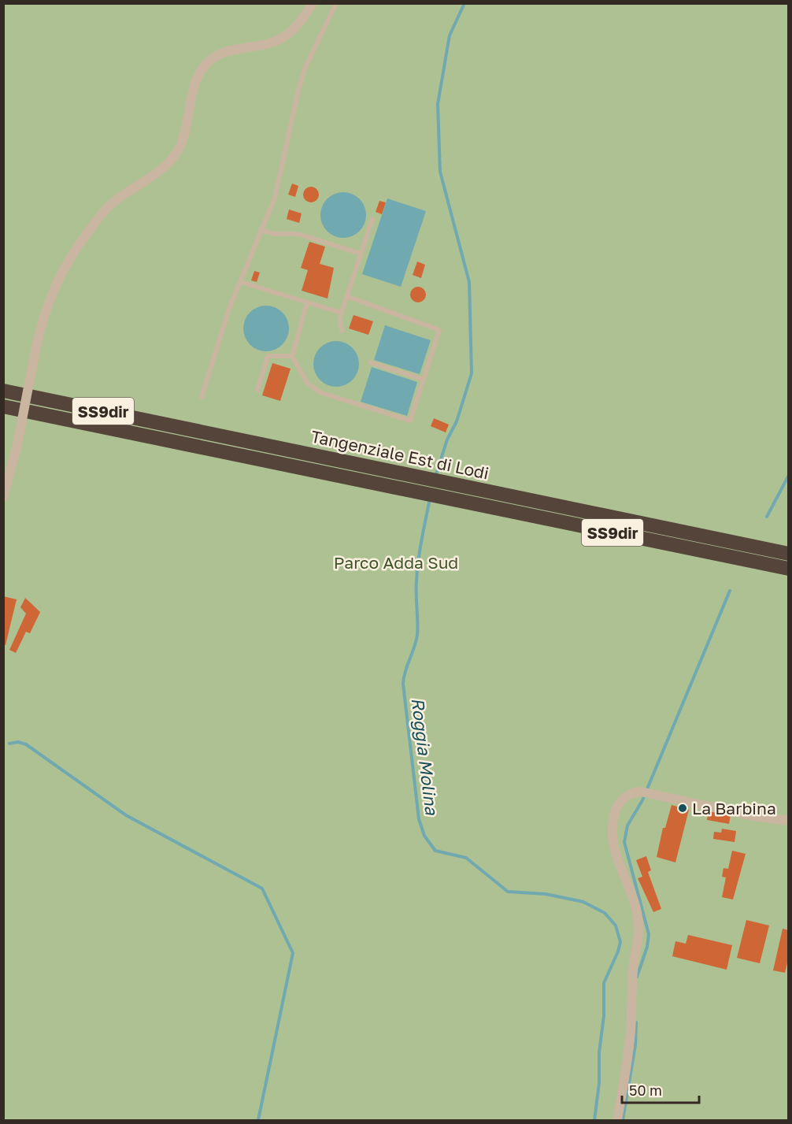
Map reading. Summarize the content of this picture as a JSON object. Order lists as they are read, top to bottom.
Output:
{
  "streets": {
    "highway": ["SS9dir", "Tangenziale Est di Lodi"]
  },
  "water": ["Roggia Molina"],
  "parks": ["Parco Adda Sud"],
  "places": ["La Barbina"],
  "scale_bar": "50 m"
}
